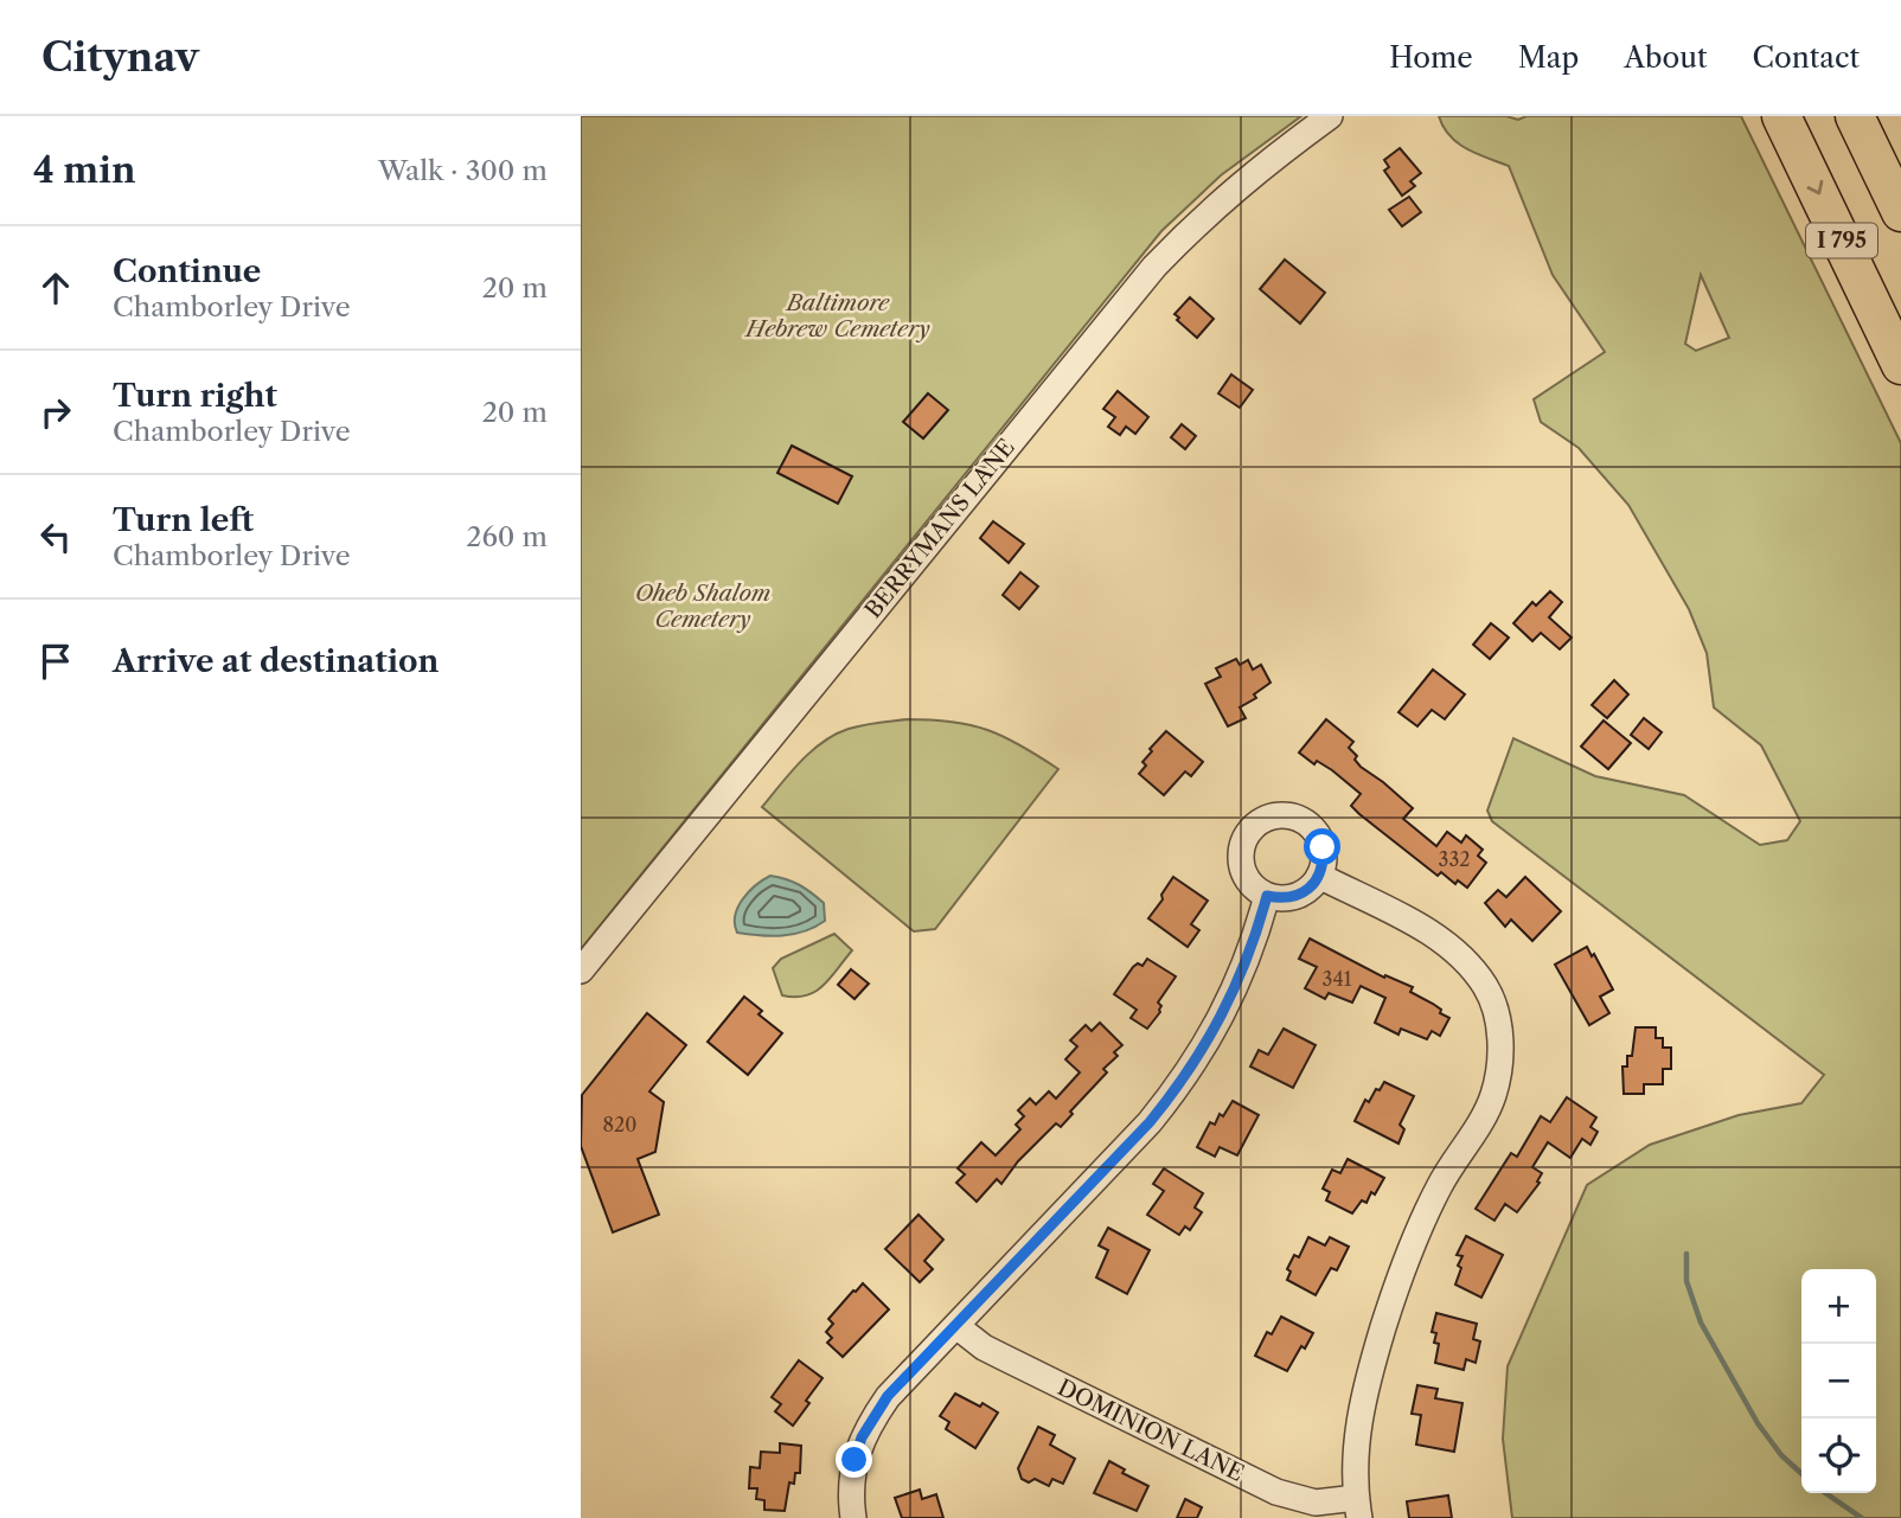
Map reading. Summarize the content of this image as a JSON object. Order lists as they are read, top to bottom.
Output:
{
  "streets": {
    "highway": ["I 795"],
    "street": ["BERRYMANS LANE", "DOMINION LANE"]
  },
  "parks": ["Baltimore Hebrew Cemetery", "Oheb Shalom Cemetery"],
  "house_numbers": ["332", "341", "820"],
  "page": {
    "header": "Citynav",
    "nav": [
      "Home",
      "Map",
      "About",
      "Contact"
    ],
    "heading": ["4 min", "Walk · 300 m"],
    "list": [
      ["Continue", "Chamborley Drive", "20 m"],
      ["Turn right", "Chamborley Drive", "20 m"],
      ["Turn left", "Chamborley Drive", "260 m"],
      "Arrive at destination"
    ],
    "map_buttons": ["+", "−"]
  }
}
